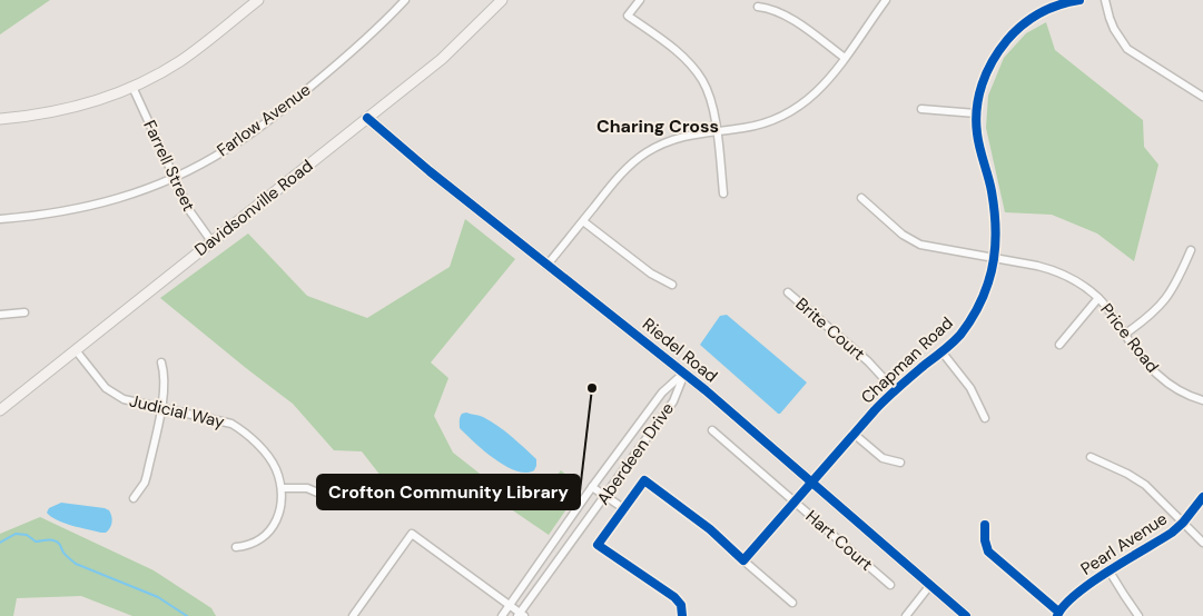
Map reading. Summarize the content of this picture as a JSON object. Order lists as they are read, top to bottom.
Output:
{
  "streets": {
    "street": [
      "Farlow Avenue",
      "Farrell Street",
      "Davidsonville Road",
      "Brite Court",
      "Price Road",
      "Riedel Road",
      "Chapman Road",
      "Judicial Way",
      "Aberdeen Drive",
      "Hart Court",
      "Pearl Avenue"
    ]
  },
  "crossings": [
    ["Farlow Avenue", "Farrell Street"],
    ["Farrell Street", "Davidsonville Road"],
    ["Davidsonville Road", "Riedel Road"],
    ["Davidsonville Road", "Judicial Way"],
    ["Brite Court", "Chapman Road"],
    ["Price Road", "Chapman Road"],
    ["Riedel Road", "Chapman Road"],
    ["Riedel Road", "Aberdeen Drive"],
    ["Chapman Road", "Hart Court"]
  ],
  "districts": ["Charing Cross"],
  "places": ["Crofton Community Library"]
}
